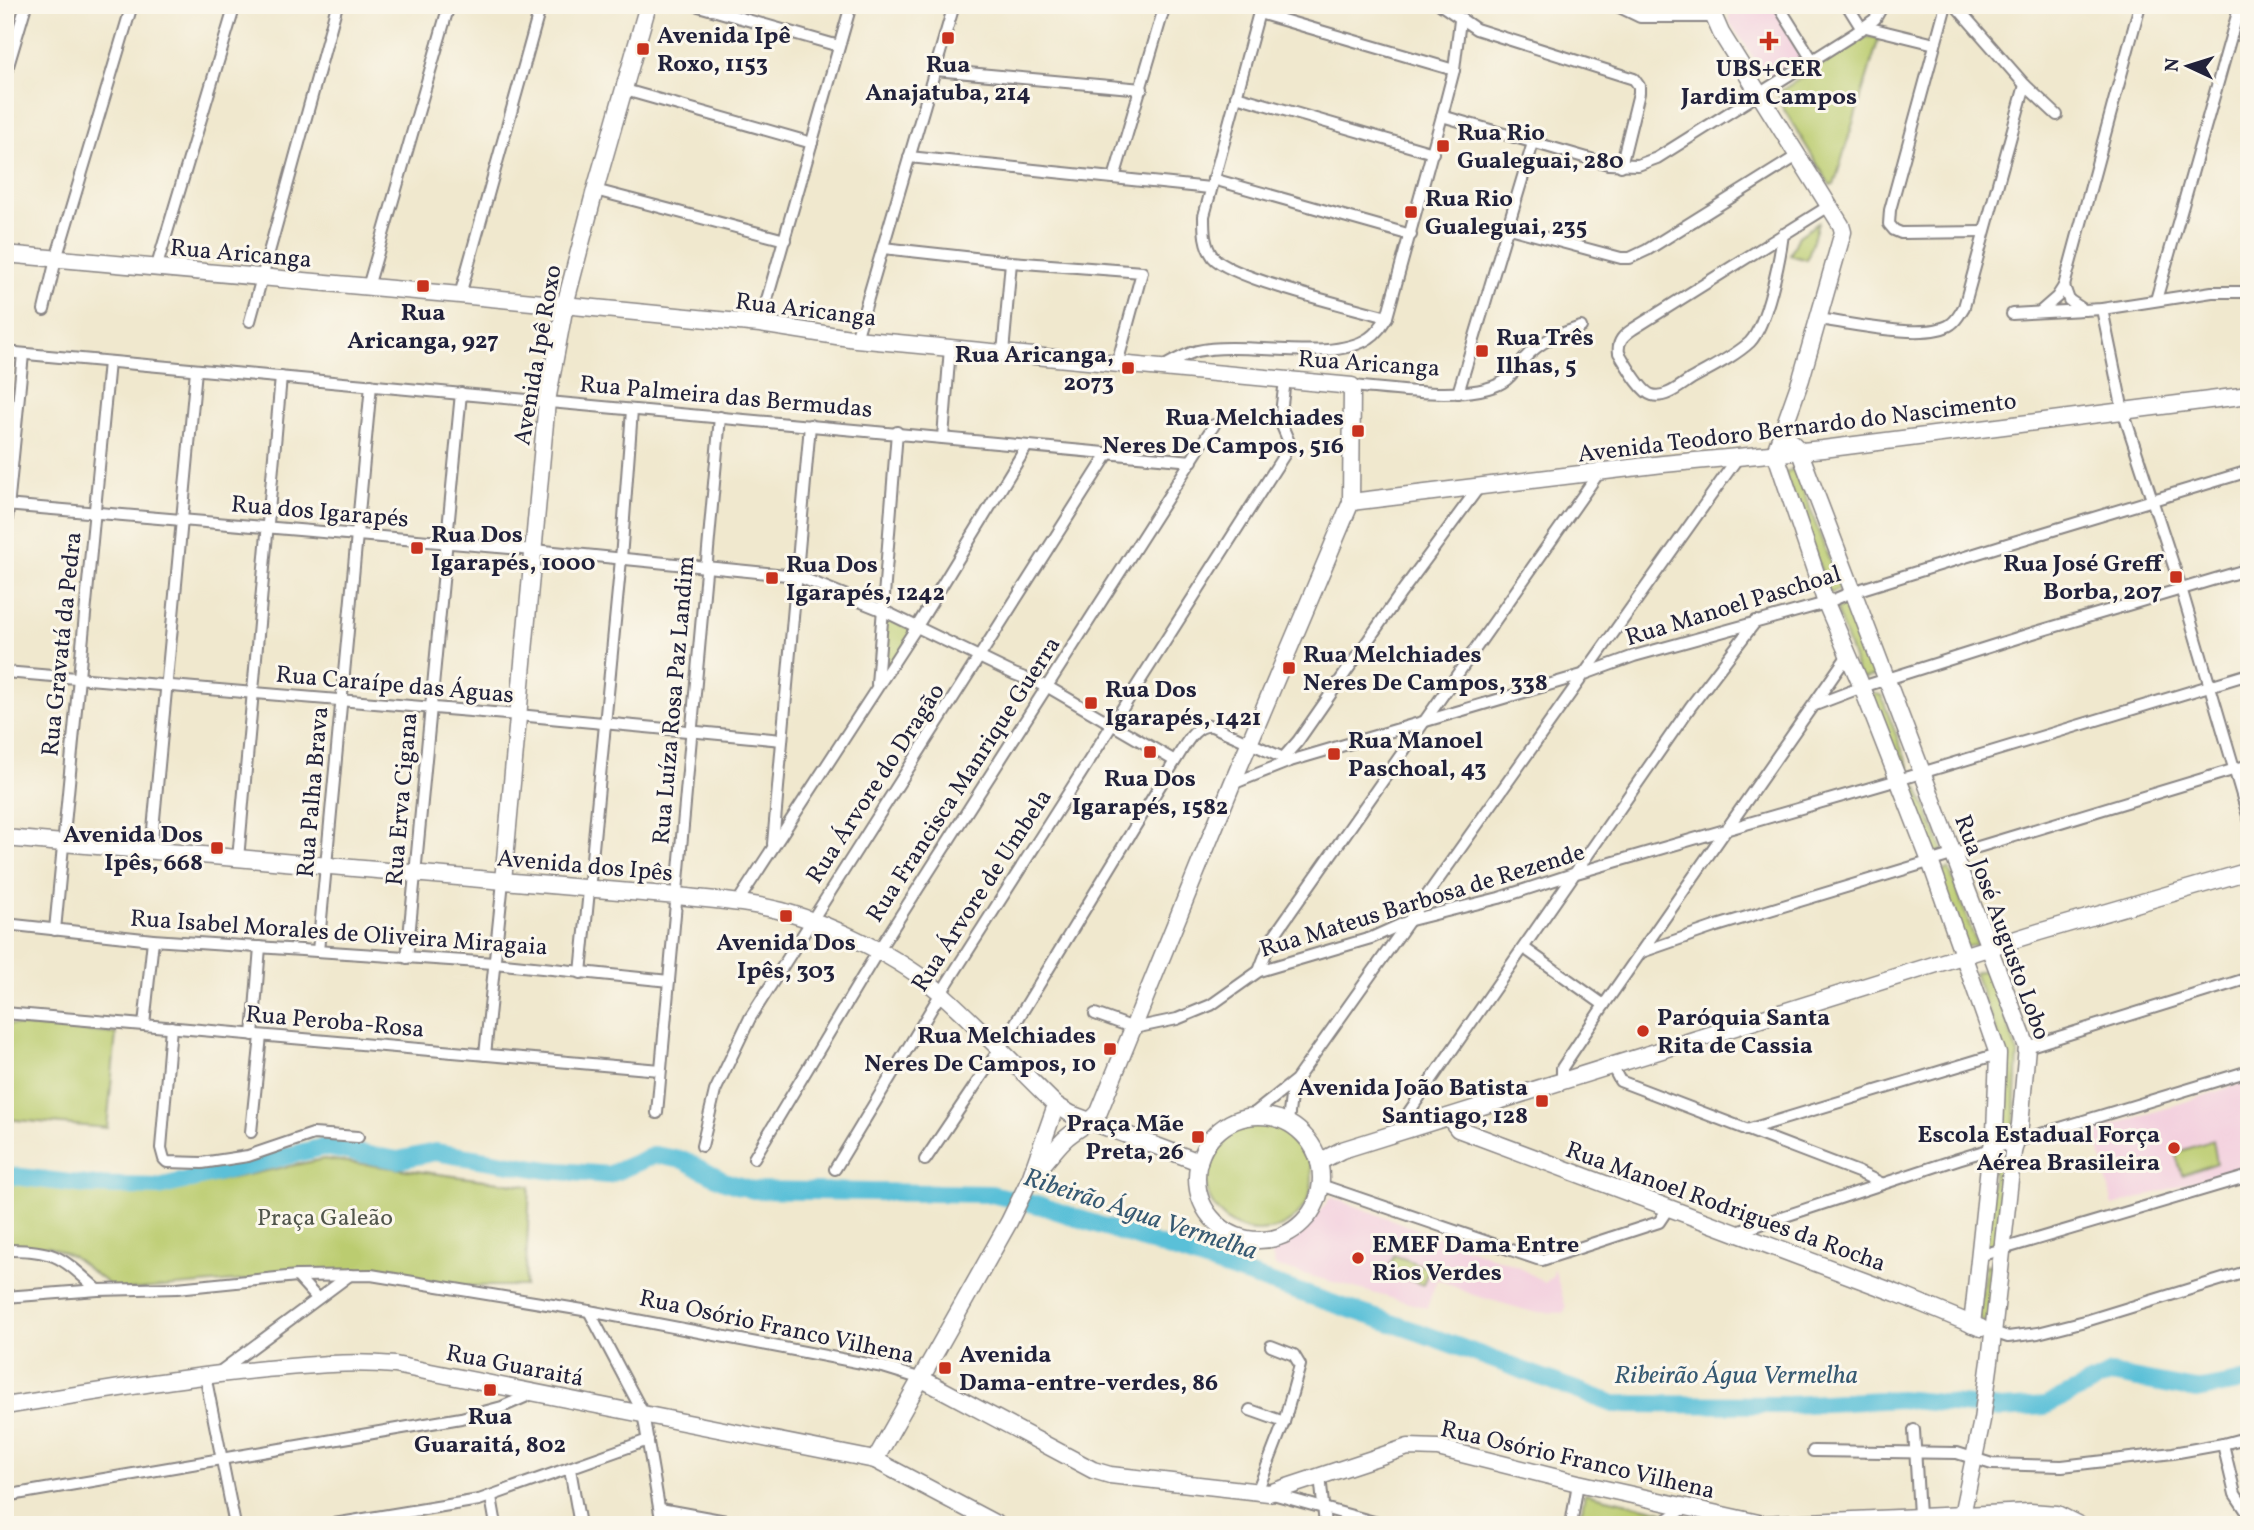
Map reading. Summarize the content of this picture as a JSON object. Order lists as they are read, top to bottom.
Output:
{
  "streets": {
    "street": [
      "Rua Aricanga",
      "Avenida Ipê Roxo",
      "Rua Palmeira das Bermudas",
      "Avenida Teodoro Bernardo do Nascimento",
      "Rua dos Igarapés",
      "Rua Manoel Paschoal",
      "Rua Gravatá da Pedra",
      "Rua Caraípe das Águas",
      "Rua Luíza Rosa Paz Landim",
      "Rua Francisca Manrique Guerra",
      "Rua Árvore do Dragão",
      "Rua Palha Brava",
      "Rua Erva Cigana",
      "Avenida dos Ipês",
      "Rua Árvore de Umbela",
      "Rua Mateus Barbosa de Rezende",
      "Rua José Augusto Lobo",
      "Rua Isabel Morales de Oliveira Miragaia",
      "Rua Peroba-Rosa",
      "Rua Manoel Rodrigues da Rocha",
      "Rua Osório Franco Vilhena",
      "Rua Guaraitá"
    ]
  },
  "crossings": [
    ["Rua Aricanga", "Avenida Ipê Roxo"],
    ["Rua Aricanga", "Rua Árvore de Umbela"],
    ["Avenida Ipê Roxo", "Rua Palmeira das Bermudas"],
    ["Avenida Ipê Roxo", "Rua dos Igarapés"],
    ["Avenida Ipê Roxo", "Rua Caraípe das Águas"],
    ["Avenida Ipê Roxo", "Avenida dos Ipês"],
    ["Avenida Ipê Roxo", "Rua Isabel Morales de Oliveira Miragaia"],
    ["Avenida Ipê Roxo", "Rua Peroba-Rosa"],
    ["Rua Palmeira das Bermudas", "Rua Gravatá da Pedra"],
    ["Rua Palmeira das Bermudas", "Rua Luíza Rosa Paz Landim"],
    ["Rua Palmeira das Bermudas", "Rua Francisca Manrique Guerra"],
    ["Rua Palmeira das Bermudas", "Rua Árvore do Dragão"],
    ["Rua Palmeira das Bermudas", "Rua Palha Brava"],
    ["Rua Palmeira das Bermudas", "Rua Erva Cigana"],
    ["Avenida Teodoro Bernardo do Nascimento", "Rua José Augusto Lobo"],
    ["Rua dos Igarapés", "Rua Gravatá da Pedra"],
    ["Rua dos Igarapés", "Rua Luíza Rosa Paz Landim"],
    ["Rua dos Igarapés", "Rua Francisca Manrique Guerra"],
    ["Rua dos Igarapés", "Rua Árvore do Dragão"],
    ["Rua dos Igarapés", "Rua Palha Brava"],
    ["Rua dos Igarapés", "Rua Erva Cigana"],
    ["Rua dos Igarapés", "Rua Árvore de Umbela"],
    ["Rua Manoel Paschoal", "Rua José Augusto Lobo"],
    ["Rua Gravatá da Pedra", "Rua Caraípe das Águas"],
    ["Rua Gravatá da Pedra", "Avenida dos Ipês"],
    ["Rua Gravatá da Pedra", "Rua Isabel Morales de Oliveira Miragaia"],
    ["Rua Caraípe das Águas", "Rua Luíza Rosa Paz Landim"],
    ["Rua Caraípe das Águas", "Rua Palha Brava"],
    ["Rua Caraípe das Águas", "Rua Erva Cigana"],
    ["Rua Luíza Rosa Paz Landim", "Avenida dos Ipês"],
    ["Rua Luíza Rosa Paz Landim", "Rua Isabel Morales de Oliveira Miragaia"],
    ["Rua Luíza Rosa Paz Landim", "Rua Peroba-Rosa"],
    ["Rua Francisca Manrique Guerra", "Avenida dos Ipês"],
    ["Rua Árvore do Dragão", "Avenida dos Ipês"],
    ["Rua Palha Brava", "Avenida dos Ipês"],
    ["Rua Palha Brava", "Rua Isabel Morales de Oliveira Miragaia"],
    ["Rua Erva Cigana", "Avenida dos Ipês"],
    ["Rua Erva Cigana", "Rua Isabel Morales de Oliveira Miragaia"],
    ["Avenida dos Ipês", "Rua Árvore de Umbela"],
    ["Rua Mateus Barbosa de Rezende", "Rua José Augusto Lobo"],
    ["Rua José Augusto Lobo", "Rua Manoel Rodrigues da Rocha"],
    ["Rua José Augusto Lobo", "Rua Osório Franco Vilhena"]
  ],
  "water": ["Ribeirão Água Vermelha"],
  "parks": ["Praça Galeão"],
  "places": {
    "transit": [
      "Rua Anajatuba, 214",
      "Avenida Ipê Roxo, 1153",
      "Rua Rio Gualeguai, 280",
      "Rua Rio Gualeguai, 235",
      "Rua Aricanga, 927",
      "Rua Três Ilhas, 5",
      "Rua Aricanga, 2073",
      "Rua Melchiades Neres De Campos, 516",
      "Rua Dos Igarapés, 1000",
      "Rua José Greff Borba, 207",
      "Rua Dos Igarapés, 1242",
      "Rua Melchiades Neres De Campos, 338",
      "Rua Dos Igarapés, 1421",
      "Rua Dos Igarapés, 1582",
      "Rua Manoel Paschoal, 43",
      "Avenida Dos Ipês, 668",
      "Avenida Dos Ipês, 303",
      "Rua Melchiades Neres De Campos, 10",
      "Avenida João Batista Santiago, 128",
      "Praça Mãe Preta, 26",
      "Avenida Dama-entre-verdes, 86",
      "Rua Guaraitá, 802"
    ],
    "health": ["UBS+CER Jardim Campos"],
    "other": ["Paróquia Santa Rita de Cassia", "Escola Estadual Força Aérea Brasileira", "EMEF Dama Entre Rios Verdes"]
  },
  "north": "left"
}
